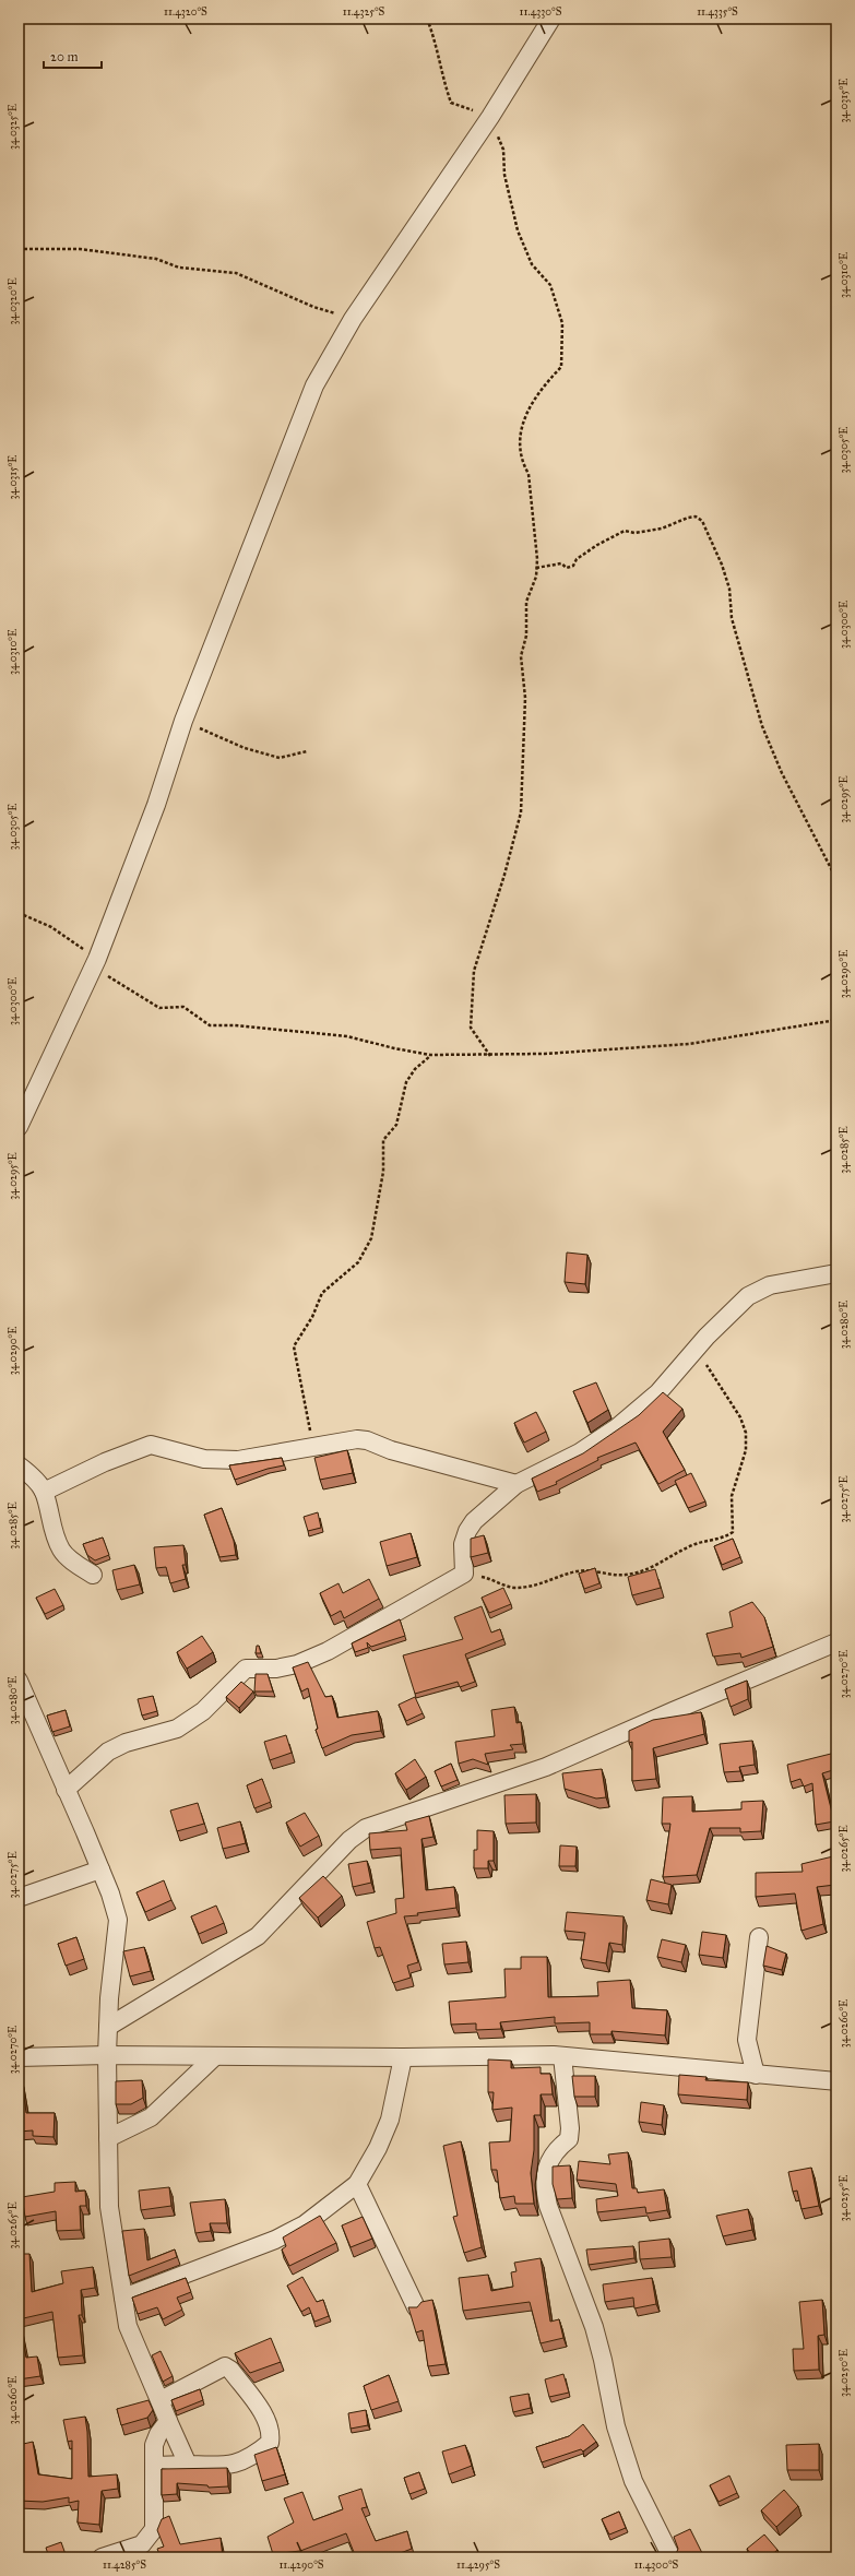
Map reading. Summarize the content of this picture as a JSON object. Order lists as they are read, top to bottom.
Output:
{
  "scale_bar": "20 m",
  "coordinates": [
    "11.4320°S",
    "11.4325°S",
    "11.4330°S",
    "11.4335°S",
    "34.0315°E",
    "34.0325°E",
    "34.0310°E",
    "34.0320°E",
    "34.0305°E",
    "34.0300°E",
    "34.0295°E",
    "34.0290°E",
    "34.0285°E",
    "34.0280°E",
    "34.0275°E",
    "34.0270°E",
    "34.0265°E",
    "34.0260°E",
    "34.0255°E",
    "34.0250°E",
    "11.4285°S",
    "11.4290°S",
    "11.4295°S",
    "11.4300°S"
  ]
}
